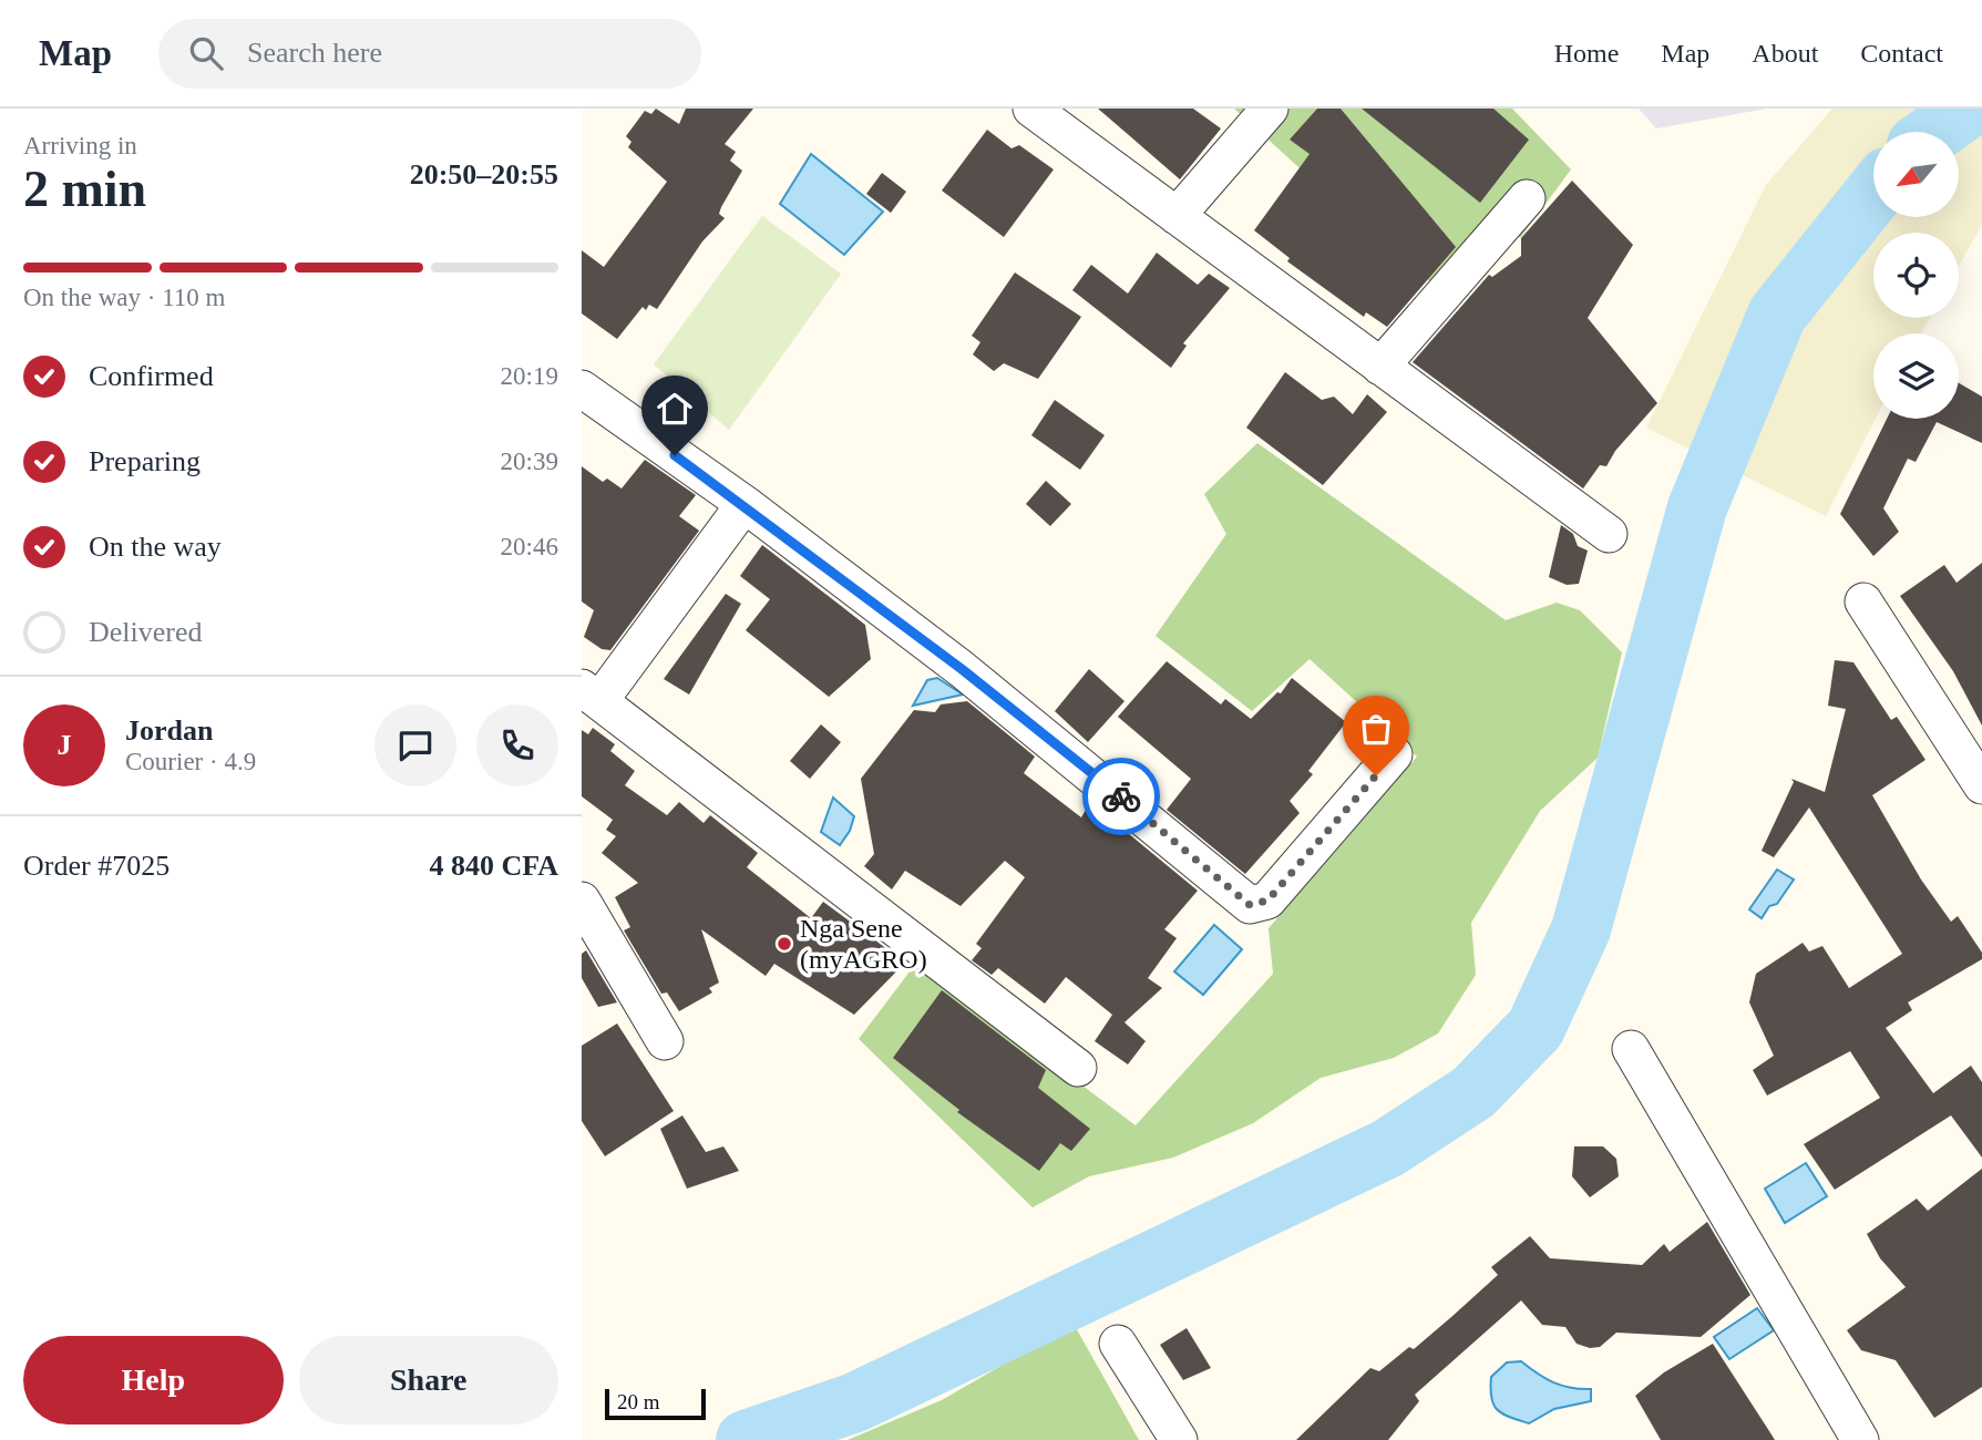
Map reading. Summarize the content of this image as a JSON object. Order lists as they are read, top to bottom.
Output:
{
  "places": ["Nga Sene (myAGRO)"],
  "scale_bar": "20 m",
  "north": "bottom left",
  "page": {
    "header": "Map",
    "search": "Search here",
    "nav": [
      "Home",
      "Map",
      "About",
      "Contact"
    ],
    "heading": ["2 min", "Arriving in", "20:50–20:55"],
    "panel": [
      "Jordan",
      "Courier · 4.9",
      "Order #7025",
      "4 840 CFA"
    ],
    "bar": "On the way · 110 m",
    "list": [
      ["Confirmed", "20:19"],
      ["Preparing", "20:39"],
      ["On the way", "20:46"],
      "Delivered"
    ],
    "round": "J",
    "buttons": ["Help", "Share"],
    "scale": "20 m"
  }
}
